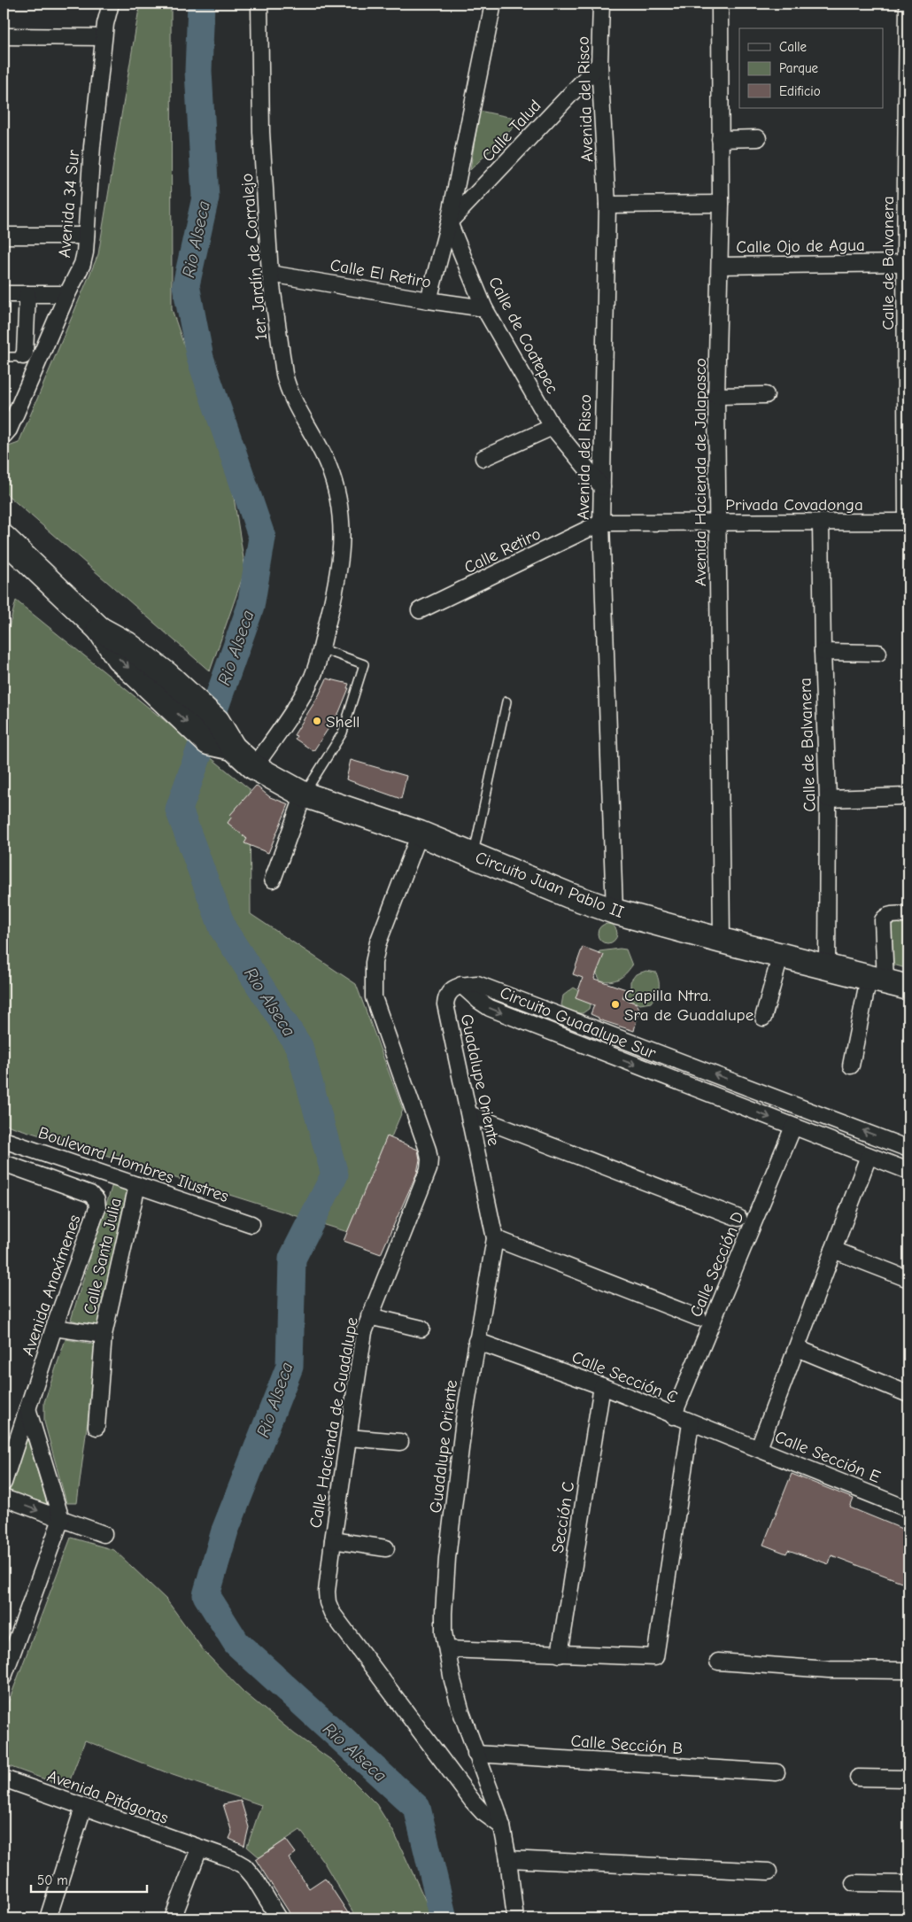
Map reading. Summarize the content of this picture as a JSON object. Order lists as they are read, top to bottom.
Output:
{
  "streets": {
    "main road": ["Circuito Juan Pablo II"],
    "street": [
      "Avenida del Risco",
      "Calle Talud",
      "Avenida 34 Sur",
      "Calle Ojo de Agua",
      "1er. Jardín de Corralejo",
      "Calle de Balvanera",
      "Calle El Retiro",
      "Calle de Coatepec",
      "Avenida Hacienda de Jalapasco",
      "Privada Covadonga",
      "Calle Retiro",
      "Circuito Guadalupe Sur",
      "Guadalupe Oriente",
      "Boulevard Hombres Ilustres",
      "Calle Santa Julia",
      "Calle Sección D",
      "Avenida Anaxímenes",
      "Calle Sección C",
      "Calle Hacienda de Guadalupe",
      "Calle Sección E",
      "Sección C",
      "Calle Sección B",
      "Avenida Pitágoras"
    ]
  },
  "crossings": [
    ["Avenida del Risco", "Calle Talud"],
    ["Avenida del Risco", "Calle de Coatepec"],
    ["Avenida del Risco", "Privada Covadonga"],
    ["Avenida del Risco", "Calle Retiro"],
    ["Avenida del Risco", "Circuito Juan Pablo II"],
    ["Calle Talud", "Calle de Coatepec"],
    ["Calle Ojo de Agua", "Calle de Balvanera"],
    ["Calle Ojo de Agua", "Avenida Hacienda de Jalapasco"],
    ["1er. Jardín de Corralejo", "Calle El Retiro"],
    ["1er. Jardín de Corralejo", "Circuito Juan Pablo II"],
    ["Calle de Balvanera", "Privada Covadonga"],
    ["Calle de Balvanera", "Circuito Juan Pablo II"],
    ["Calle El Retiro", "Calle de Coatepec"],
    ["Avenida Hacienda de Jalapasco", "Privada Covadonga"],
    ["Avenida Hacienda de Jalapasco", "Circuito Juan Pablo II"],
    ["Privada Covadonga", "Calle Retiro"],
    ["Circuito Juan Pablo II", "Calle Hacienda de Guadalupe"],
    ["Circuito Guadalupe Sur", "Guadalupe Oriente"],
    ["Circuito Guadalupe Sur", "Calle Sección D"],
    ["Circuito Guadalupe Sur", "Calle Sección E"],
    ["Guadalupe Oriente", "Calle Sección D"],
    ["Guadalupe Oriente", "Calle Sección C"],
    ["Guadalupe Oriente", "Calle Hacienda de Guadalupe"],
    ["Guadalupe Oriente", "Calle Sección B"],
    ["Boulevard Hombres Ilustres", "Calle Santa Julia"],
    ["Calle Santa Julia", "Avenida Anaxímenes"],
    ["Calle Sección D", "Calle Sección C"],
    ["Calle Sección C", "Calle Sección E"],
    ["Calle Sección C", "Sección C"]
  ],
  "water": ["Rio Alseca"],
  "places": ["Shell", "Capilla Ntra. Sra de Guadalupe"],
  "legend": ["Calle", "Parque", "Edificio"],
  "scale_bar": "50 m"
}
